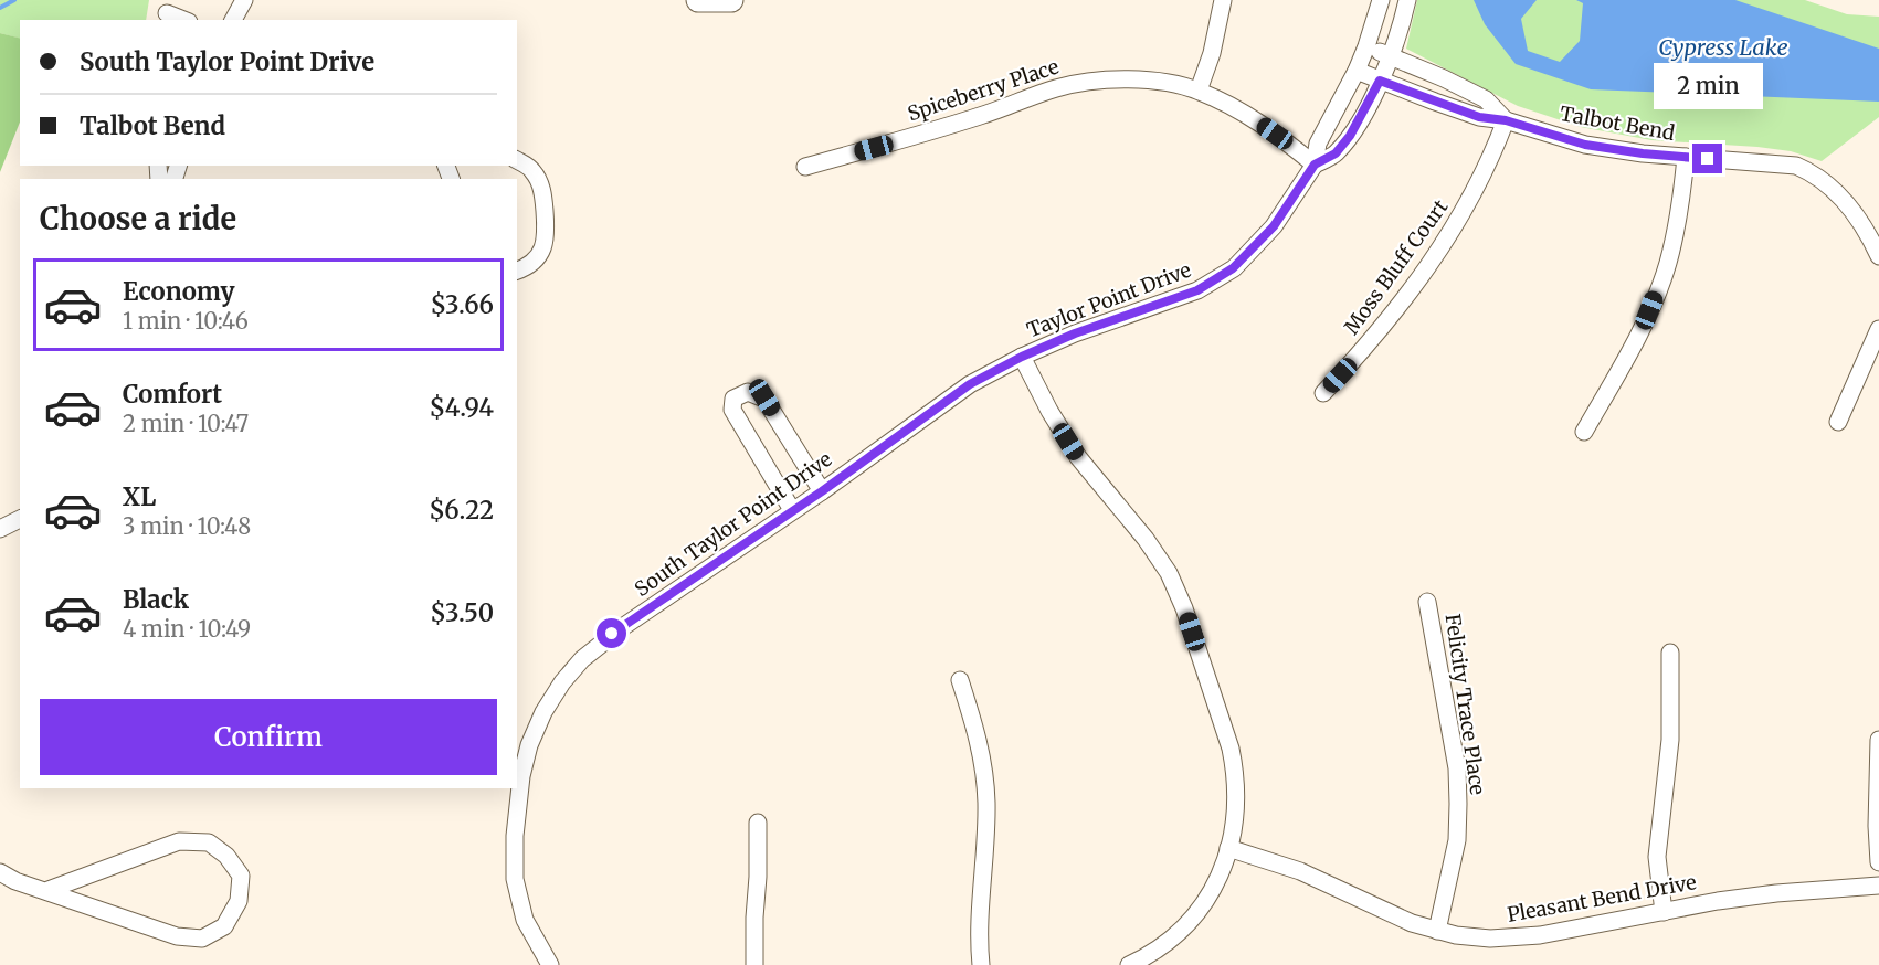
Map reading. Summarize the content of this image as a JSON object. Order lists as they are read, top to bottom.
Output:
{
  "streets": {
    "street": [
      "Spiceberry Place",
      "Talbot Bend",
      "Moss Bluff Court",
      "Taylor Point Drive",
      "South Taylor Point Drive",
      "Felicity Trace Place",
      "Pleasant Bend Drive"
    ]
  },
  "crossings": [
    ["Spiceberry Place", "Taylor Point Drive"],
    ["Talbot Bend", "Moss Bluff Court"],
    ["Talbot Bend", "Taylor Point Drive"],
    ["Taylor Point Drive", "South Taylor Point Drive"],
    ["Felicity Trace Place", "Pleasant Bend Drive"]
  ],
  "water": ["Cypress Lake"],
  "page": {
    "banner": ["South Taylor Point Drive", "Talbot Bend"],
    "bubble": "2 min",
    "heading": "Choose a ride",
    "list": [
      {
        "name": "Economy",
        "note": "1 min · 10:46",
        "value": "$3.66"
      },
      {
        "name": "Comfort",
        "note": "2 min · 10:47",
        "value": "$4.94"
      },
      {
        "name": "XL",
        "note": "3 min · 10:48",
        "value": "$6.22"
      },
      {
        "name": "Black",
        "note": "4 min · 10:49",
        "value": "$3.50"
      }
    ],
    "buttons": "Confirm"
  }
}
